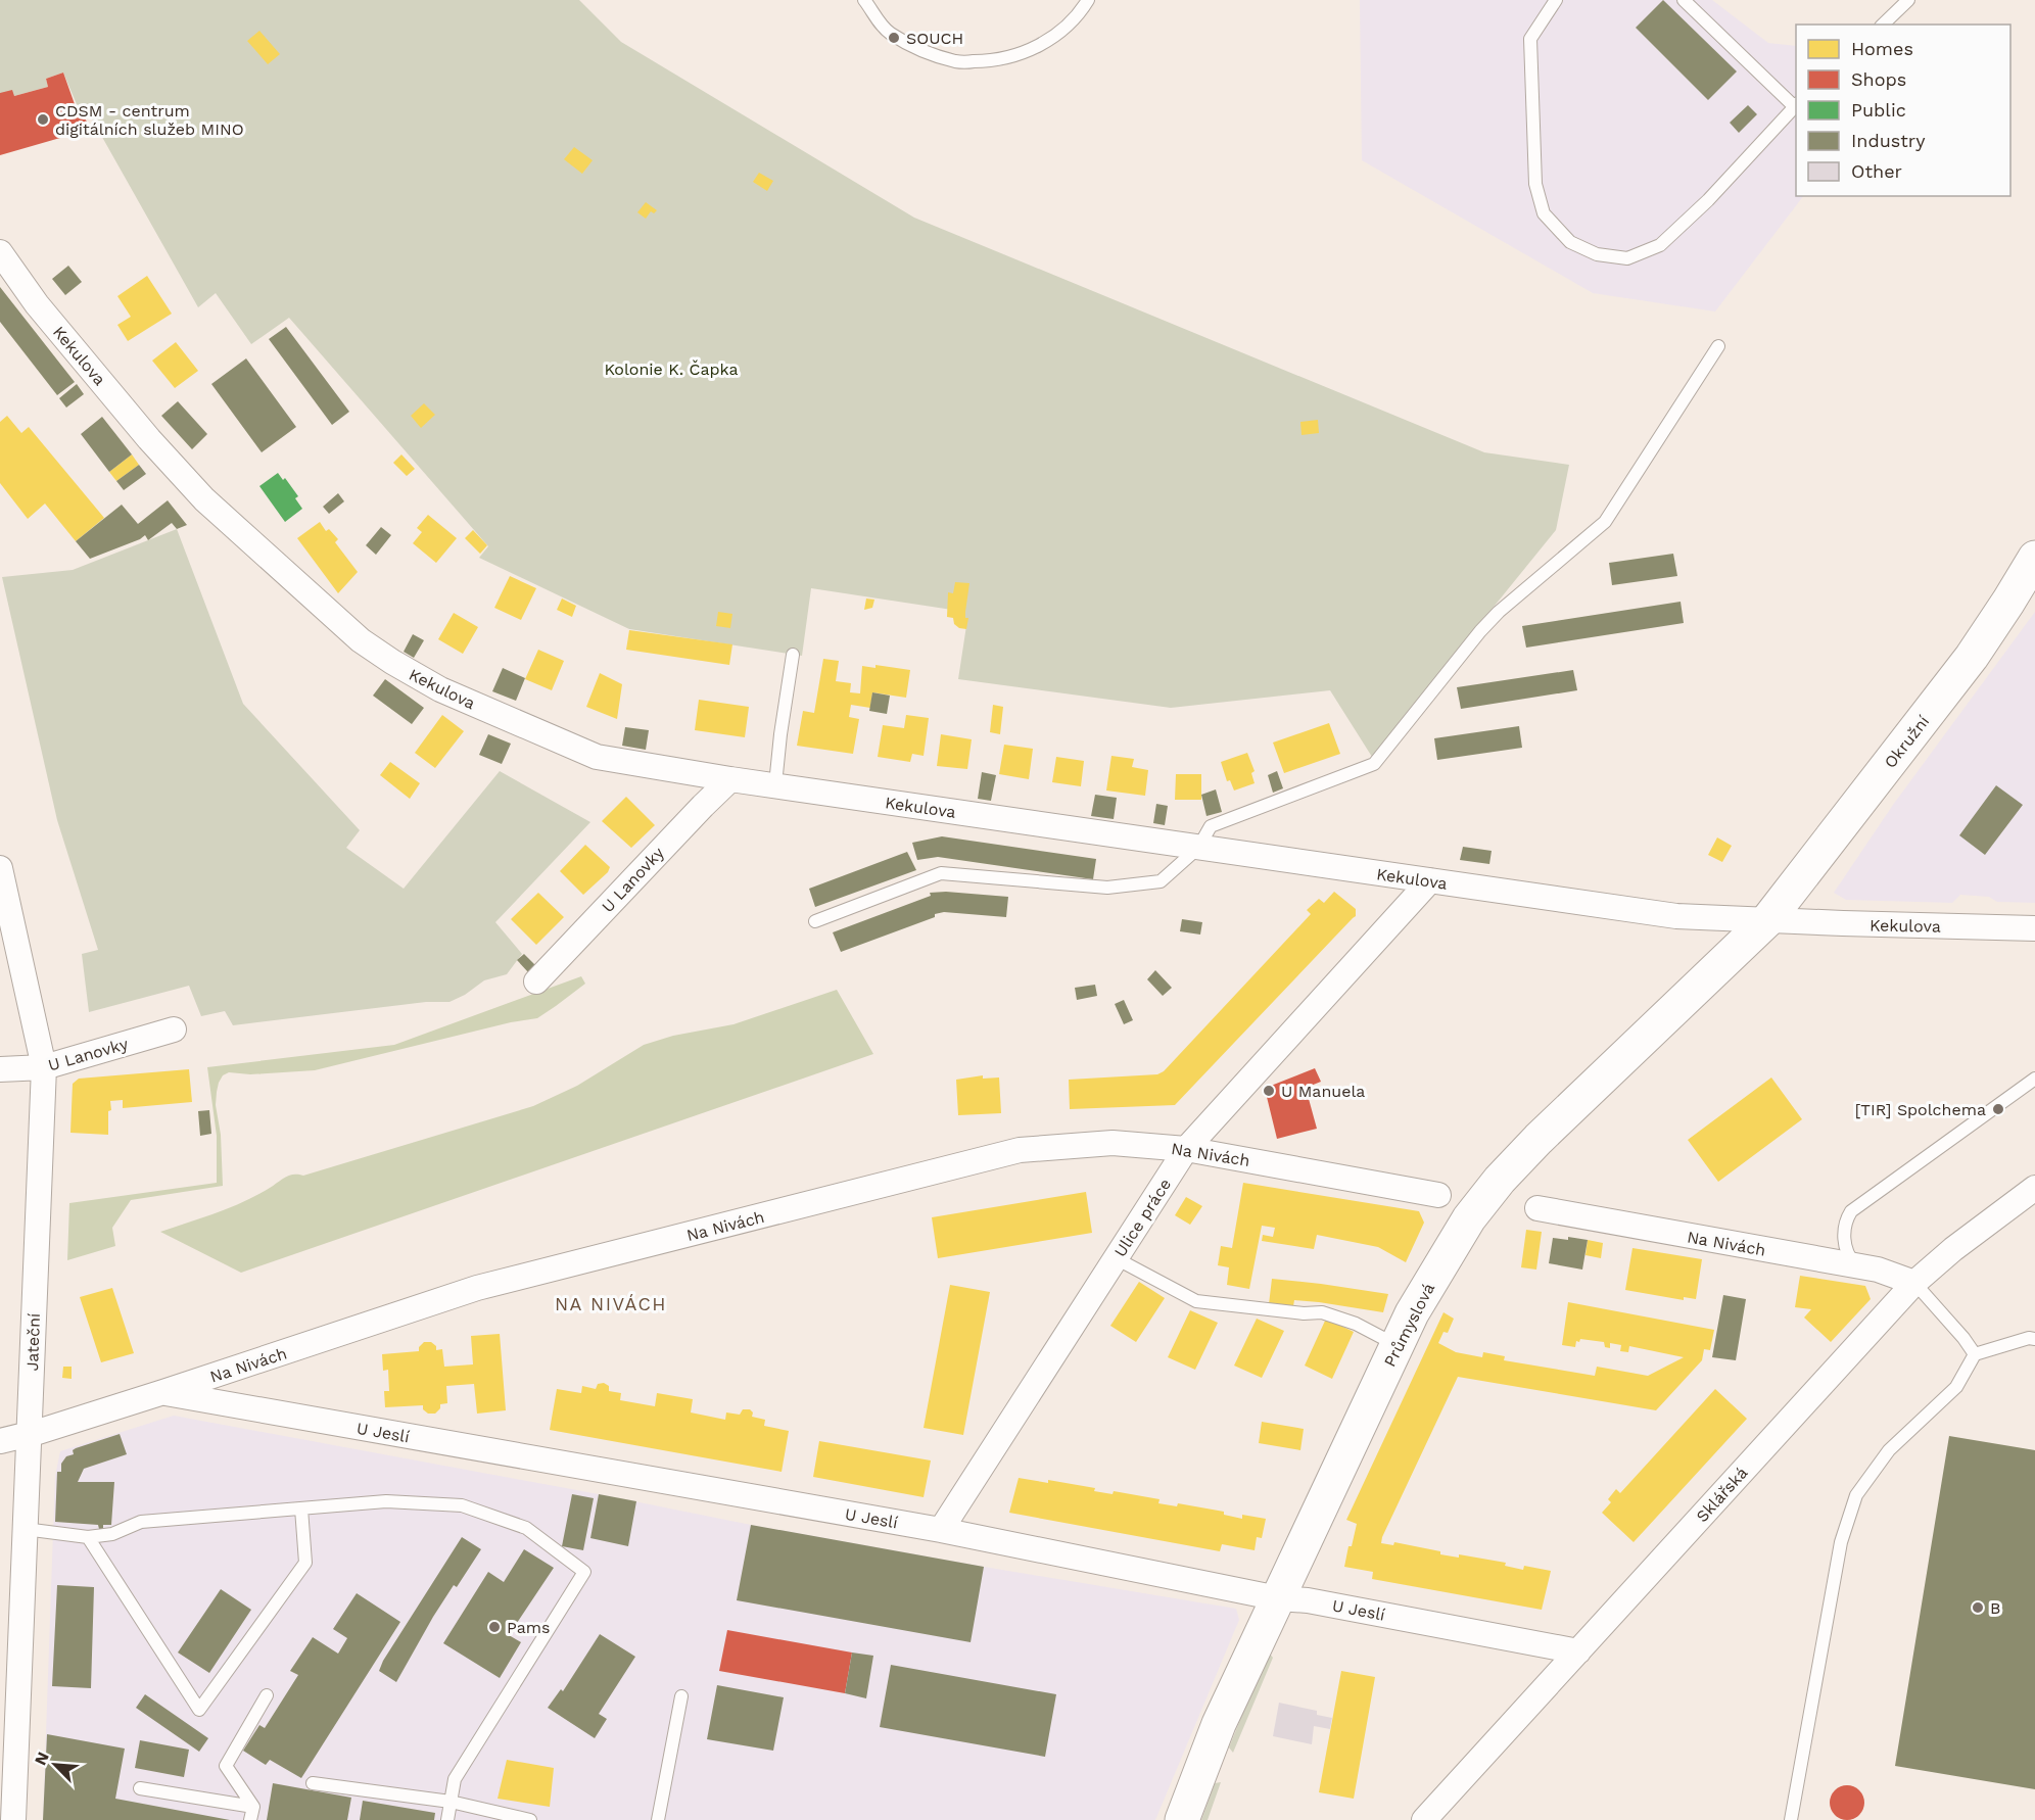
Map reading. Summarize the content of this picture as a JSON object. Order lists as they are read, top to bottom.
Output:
{
  "streets": {
    "street": [
      "Kekulova",
      "Okružní",
      "U Lanovky",
      "Na Nivách",
      "Ulice práce",
      "Průmyslová",
      "Jateční",
      "U Jeslí",
      "Sklářská"
    ]
  },
  "crossings": [
    ["Kekulova", "Okružní"],
    ["Kekulova", "U Lanovky"],
    ["Kekulova", "Ulice práce"],
    ["Kekulova", "Průmyslová"],
    ["Okružní", "Průmyslová"],
    ["U Lanovky", "Jateční"],
    ["Na Nivách", "Ulice práce"],
    ["Na Nivách", "Jateční"],
    ["Na Nivách", "U Jeslí"],
    ["Na Nivách", "Sklářská"],
    ["Ulice práce", "U Jeslí"],
    ["Průmyslová", "U Jeslí"],
    ["U Jeslí", "Sklářská"]
  ],
  "districts": ["NA NIVÁCH"],
  "parks": ["Kolonie K. Čapka"],
  "places": [
    "SOUCH",
    "CDSM - centrum digitálních služeb MINO",
    "U Manuela",
    "[TIR] Spolchema",
    "B",
    "Pams"
  ],
  "legend": [
    "Homes",
    "Shops",
    "Public",
    "Industry",
    "Other"
  ],
  "north": "top left"
}
